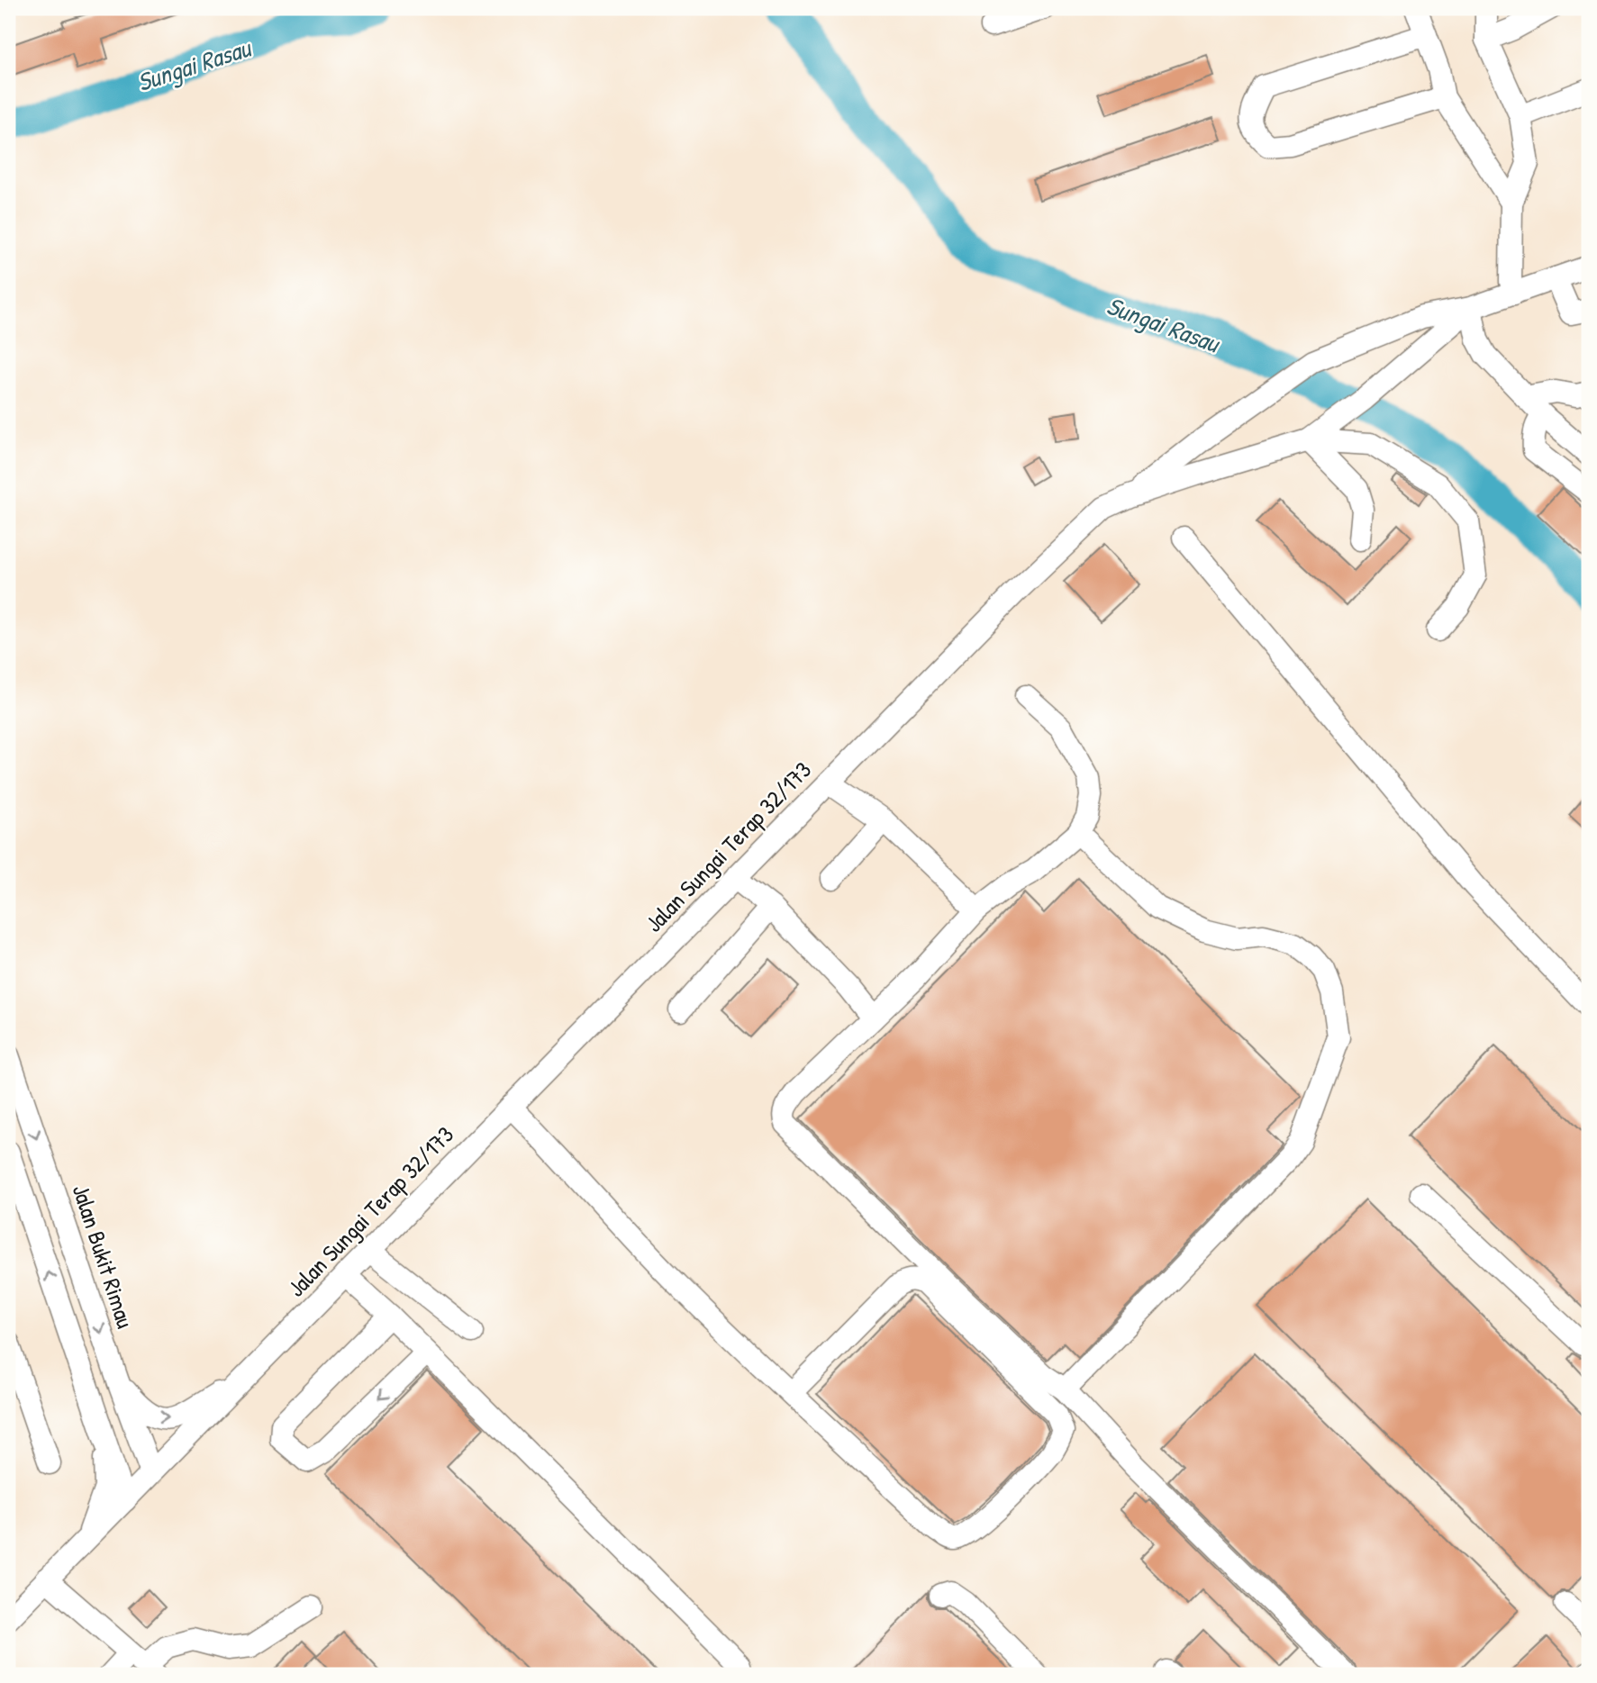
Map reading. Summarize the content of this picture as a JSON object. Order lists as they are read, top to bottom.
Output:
{
  "streets": {
    "street": ["Jalan Sungai Terap 32/173", "Jalan Bukit Rimau"]
  },
  "crossings": [
    ["Jalan Sungai Terap 32/173", "Jalan Bukit Rimau"]
  ],
  "water": ["Sungai Rasau"]
}
